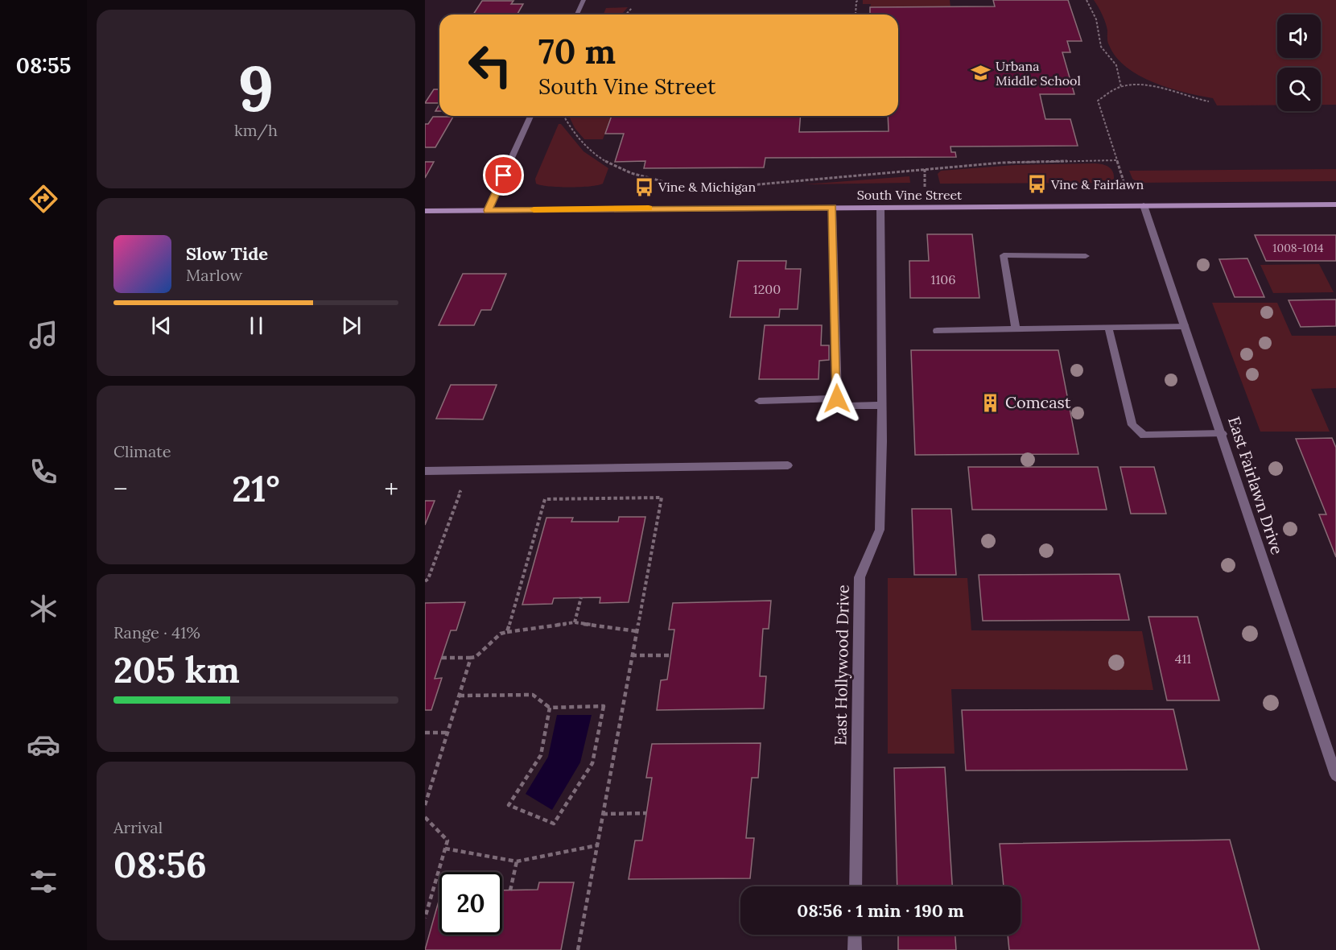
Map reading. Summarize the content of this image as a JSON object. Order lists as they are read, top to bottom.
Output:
{
  "streets": {
    "main road": ["South Vine Street"],
    "street": ["East Fairlawn Drive", "East Hollywood Drive"]
  },
  "crossings": [
    ["South Vine Street", "East Fairlawn Drive"],
    ["South Vine Street", "East Hollywood Drive"]
  ],
  "places": {
    "school or university": ["Urbana Middle School"],
    "bus stop": ["Vine & Fairlawn", "Vine & Michigan"],
    "building": ["Comcast"]
  },
  "house_numbers": [
    "1008-1014",
    "1106",
    "1200",
    "411"
  ],
  "page": {
    "tabs": "08:55",
    "tile": [
      ["9", "km/h"],
      "Climate",
      ["Range · 41%", "205 km"],
      ["Arrival", "08:56"]
    ],
    "turn": ["70 m", "South Vine Street"],
    "song": ["Slow Tide", "Marlow"],
    "heat": ["−", "21°", "+"],
    "limit": "20",
    "trip": "08:56 · 1 min · 190 m"
  }
}
